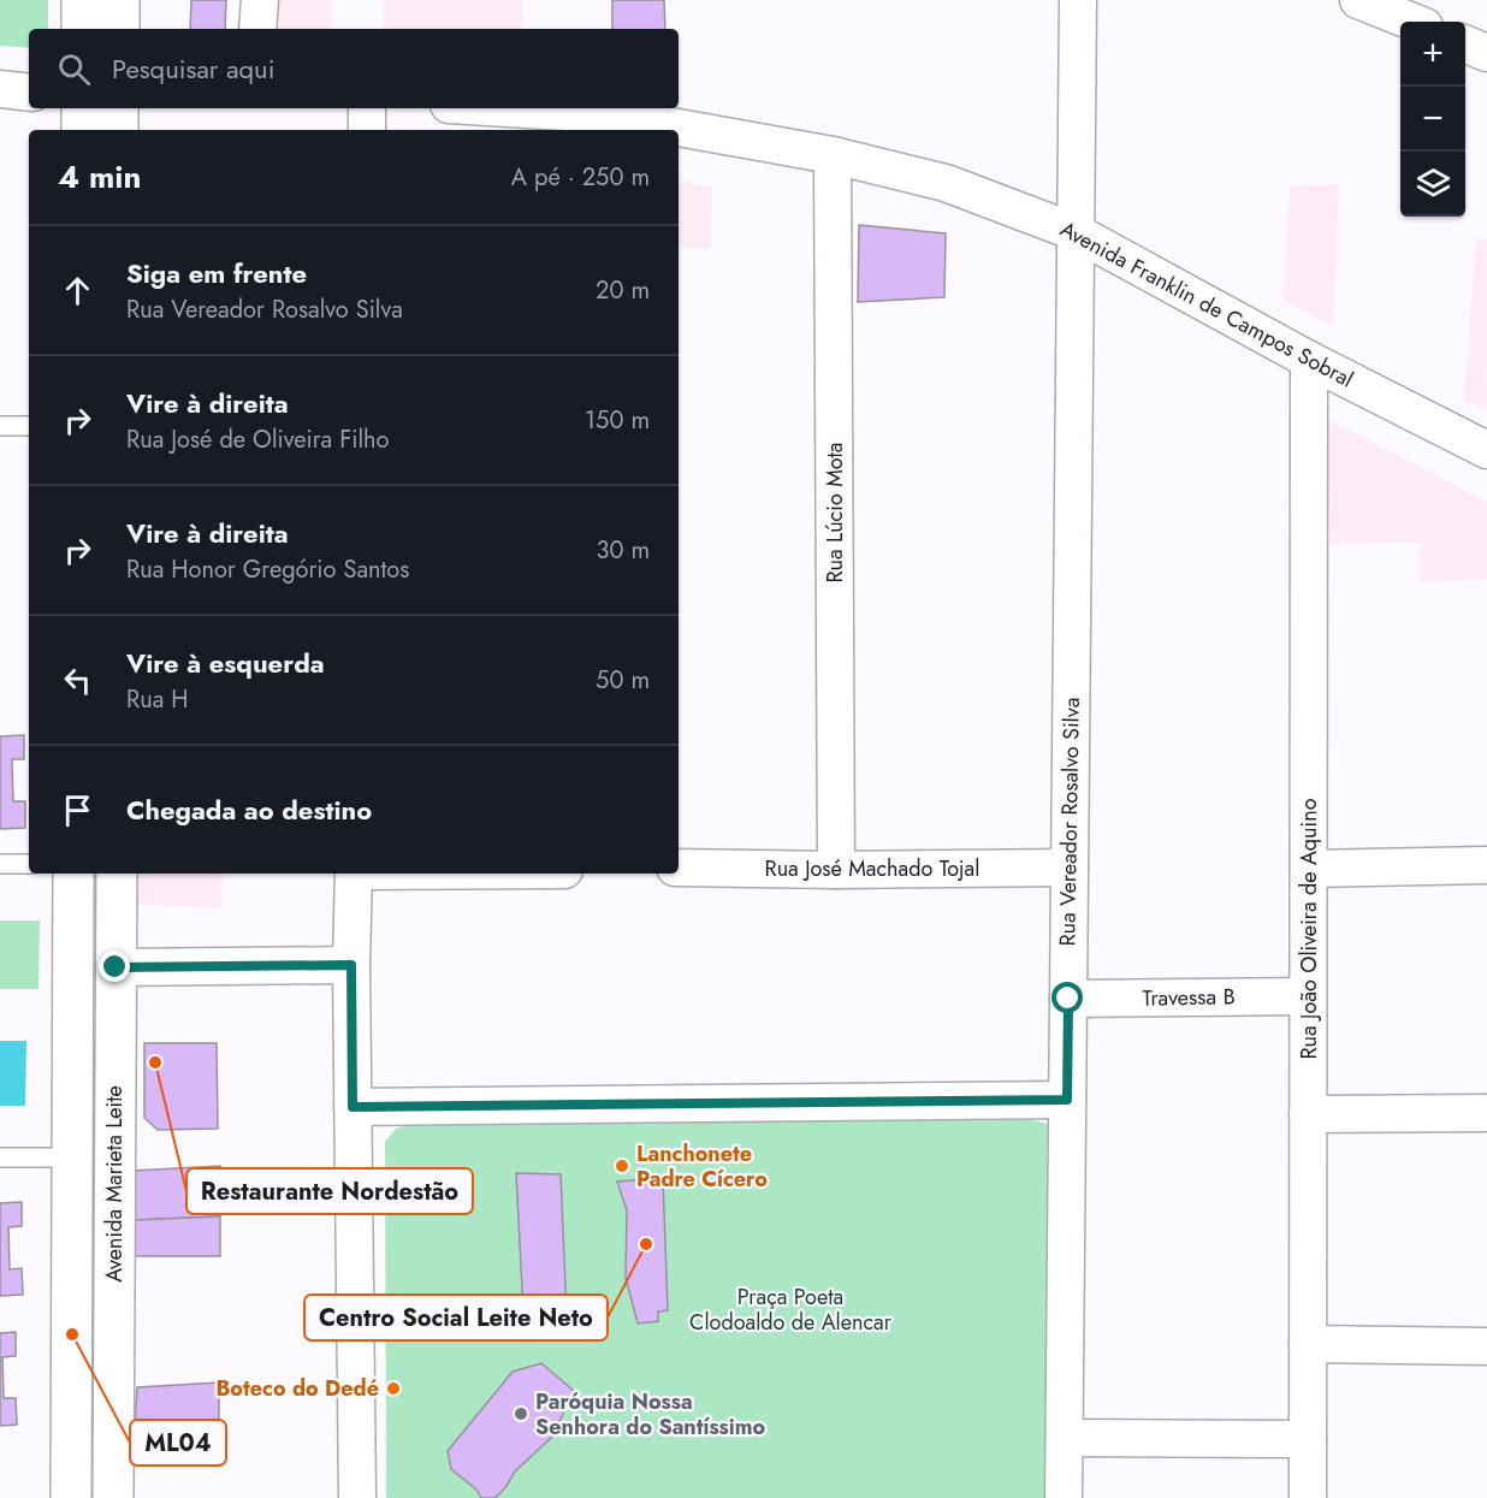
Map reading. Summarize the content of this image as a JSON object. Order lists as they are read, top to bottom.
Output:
{
  "streets": {
    "street": [
      "Avenida Franklin de Campos Sobral",
      "Rua Lúcio Mota",
      "Rua Vereador Rosalvo Silva",
      "Rua José Machado Tojal",
      "Rua João Oliveira de Aquino",
      "Travessa B",
      "Avenida Marieta Leite"
    ]
  },
  "crossings": [
    ["Avenida Franklin de Campos Sobral", "Rua Lúcio Mota"],
    ["Avenida Franklin de Campos Sobral", "Rua Vereador Rosalvo Silva"],
    ["Avenida Franklin de Campos Sobral", "Rua João Oliveira de Aquino"],
    ["Rua Lúcio Mota", "Rua José Machado Tojal"],
    ["Rua Vereador Rosalvo Silva", "Rua José Machado Tojal"],
    ["Rua Vereador Rosalvo Silva", "Travessa B"],
    ["Rua João Oliveira de Aquino", "Travessa B"]
  ],
  "parks": ["Praça Poeta Clodoaldo de Alencar"],
  "places": [
    "Restaurante Nordestão",
    "Lanchonete Padre Cícero",
    "Centro Social Leite Neto",
    "ML04",
    "Boteco do Dedé",
    "Paróquia Nossa Senhora do Santíssimo"
  ],
  "page": {
    "map_buttons": ["+", "−"],
    "search": "Pesquisar aqui",
    "heading": ["4 min", "A pé · 250 m"],
    "list": [
      ["Siga em frente", "Rua Vereador Rosalvo Silva", "20 m"],
      ["Vire à direita", "Rua José de Oliveira Filho", "150 m"],
      ["Vire à direita", "Rua Honor Gregório Santos", "30 m"],
      ["Vire à esquerda", "Rua H", "50 m"],
      "Chegada ao destino"
    ]
  }
}
